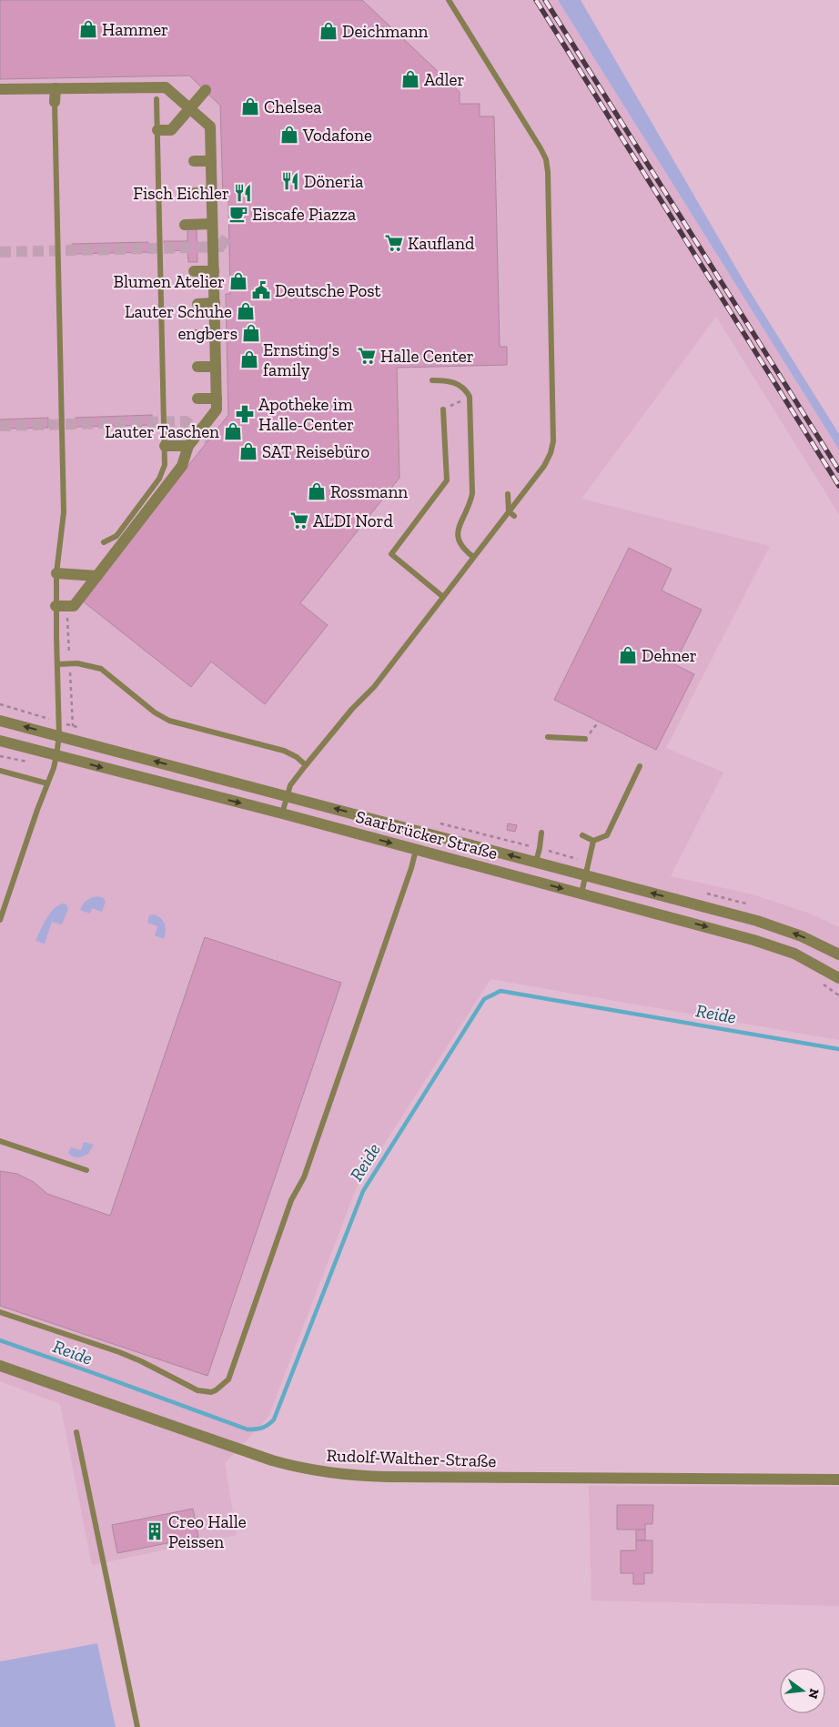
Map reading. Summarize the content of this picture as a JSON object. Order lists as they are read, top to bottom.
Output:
{
  "streets": {
    "street": ["Saarbrücker Straße", "Rudolf-Walther-Straße"]
  },
  "water": ["Reide"],
  "places": {
    "shop": [
      "Hammer",
      "Deichmann",
      "Adler",
      "Chelsea",
      "Vodafone",
      "Blumen Atelier",
      "Lauter Schuhe",
      "engbers",
      "Ernsting's family",
      "Lauter Taschen",
      "SAT Reisebüro",
      "Rossmann",
      "Dehner"
    ],
    "restaurant": ["Döneria", "Fisch Eichler"],
    "cafe": ["Eiscafe Piazza"],
    "supermarket": ["Kaufland", "Halle Center", "ALDI Nord"],
    "public building": ["Deutsche Post"],
    "pharmacy": ["Apotheke im Halle-Center"],
    "building": ["Creo Halle Peissen"]
  },
  "north": "right"
}
